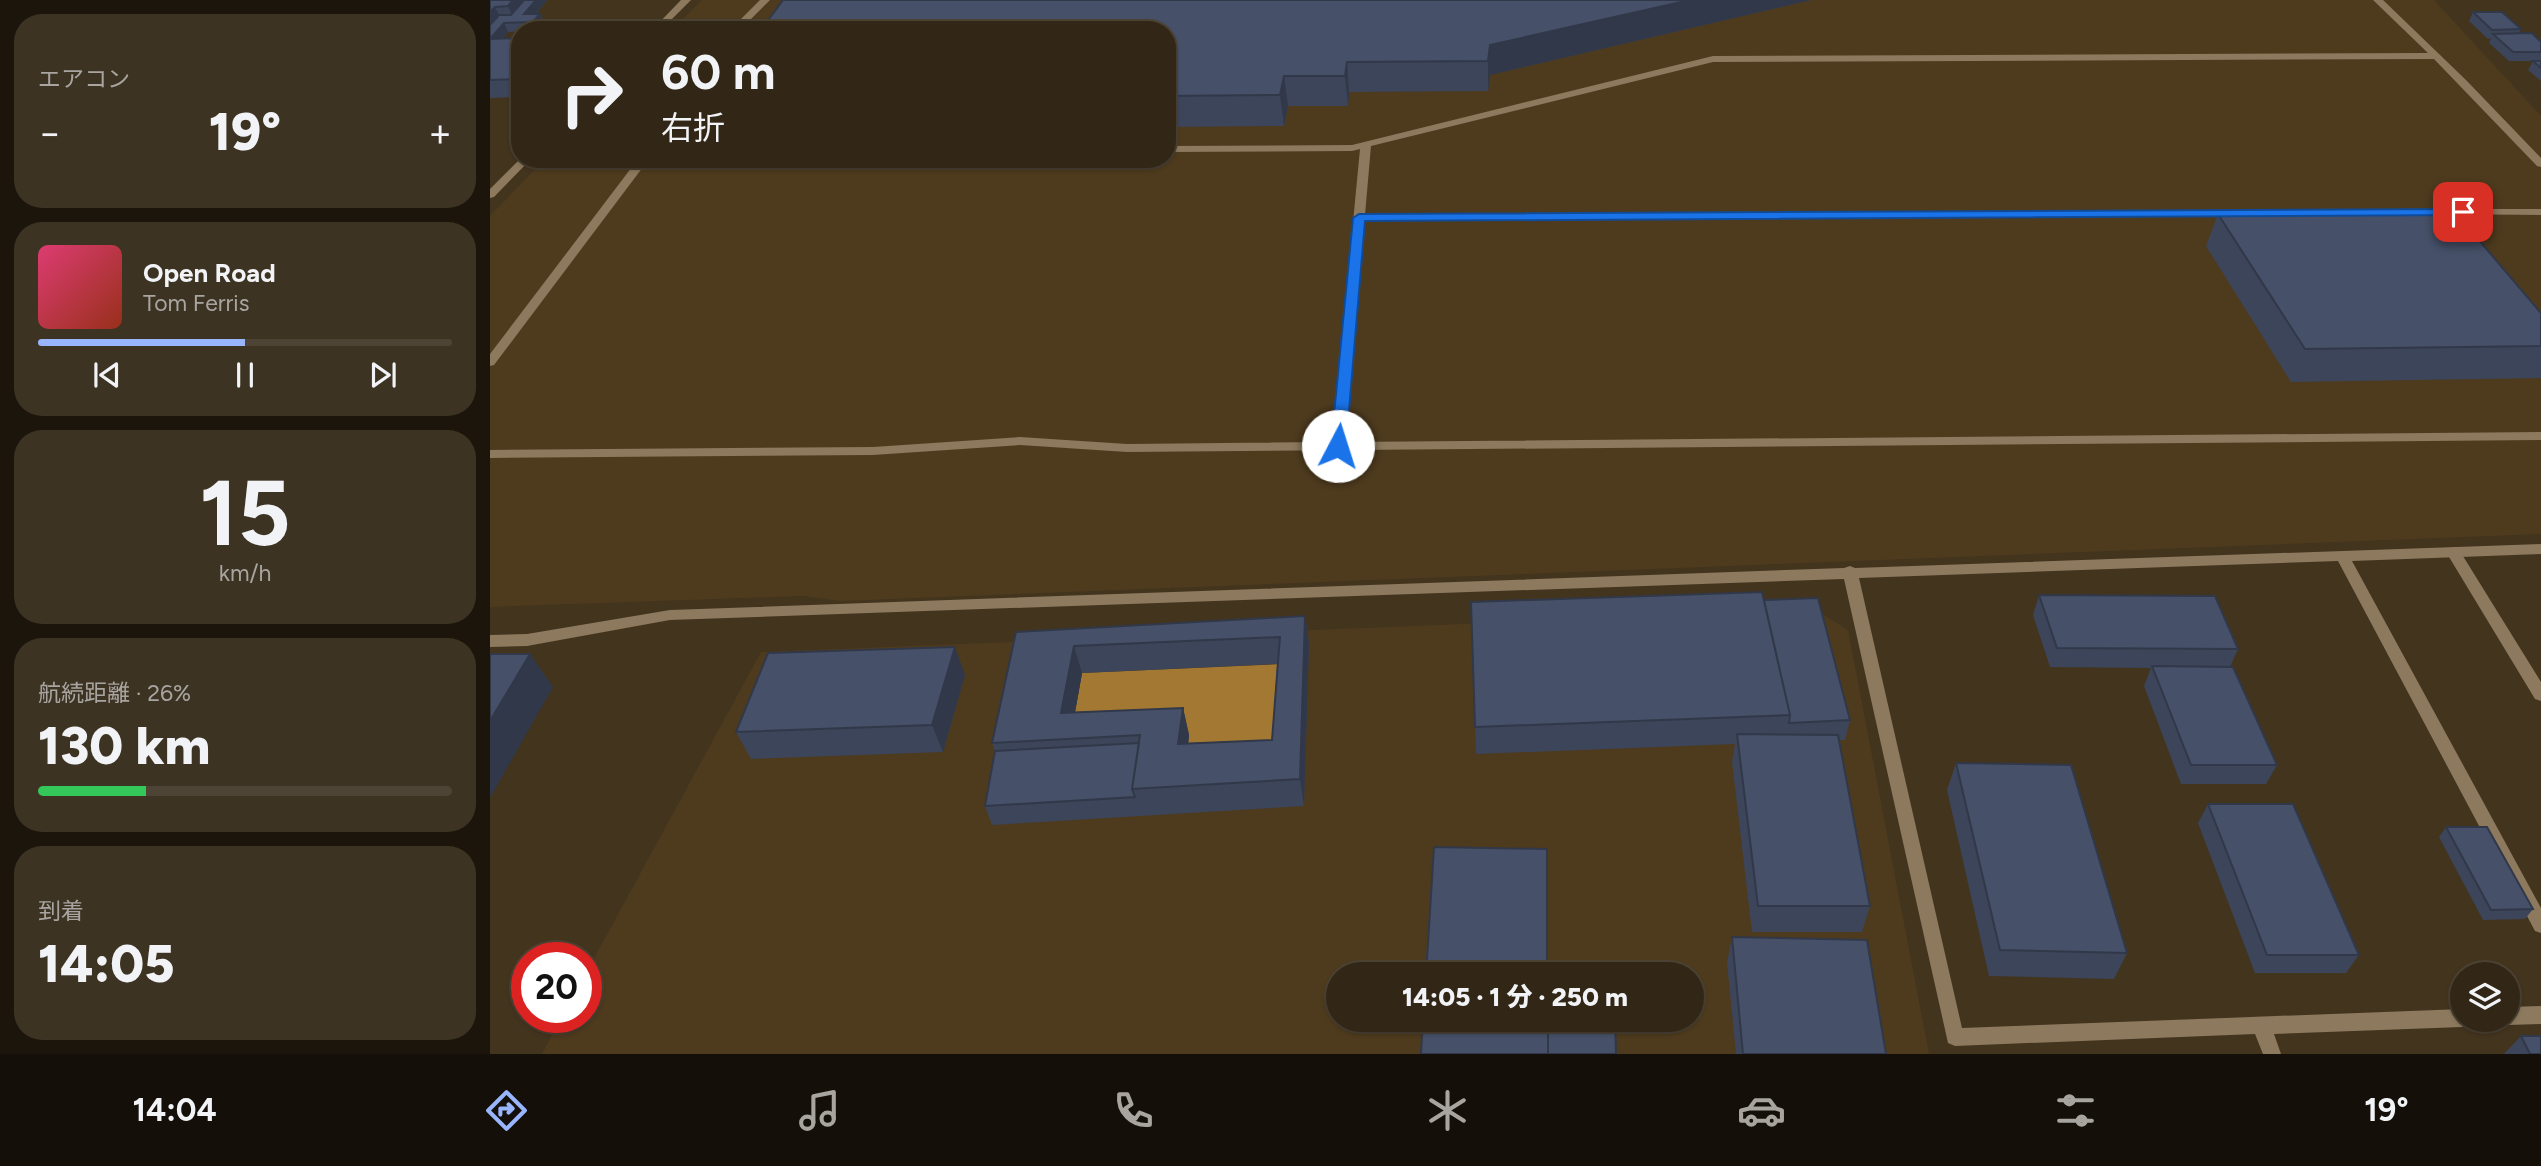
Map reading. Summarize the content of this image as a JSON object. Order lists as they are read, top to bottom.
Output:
{
  "page": {
    "tile": [
      "エアコン",
      ["15", "km/h"],
      ["航続距離 · 26%", "130 km"],
      ["到着", "14:05"]
    ],
    "turn": ["60 m", "右折"],
    "heat": ["−", "19°", "+"],
    "song": ["Open Road", "Tom Ferris"],
    "limit": "20",
    "trip": "14:05 · 1 分 · 250 m",
    "tabs": ["14:04", "19°"]
  }
}
